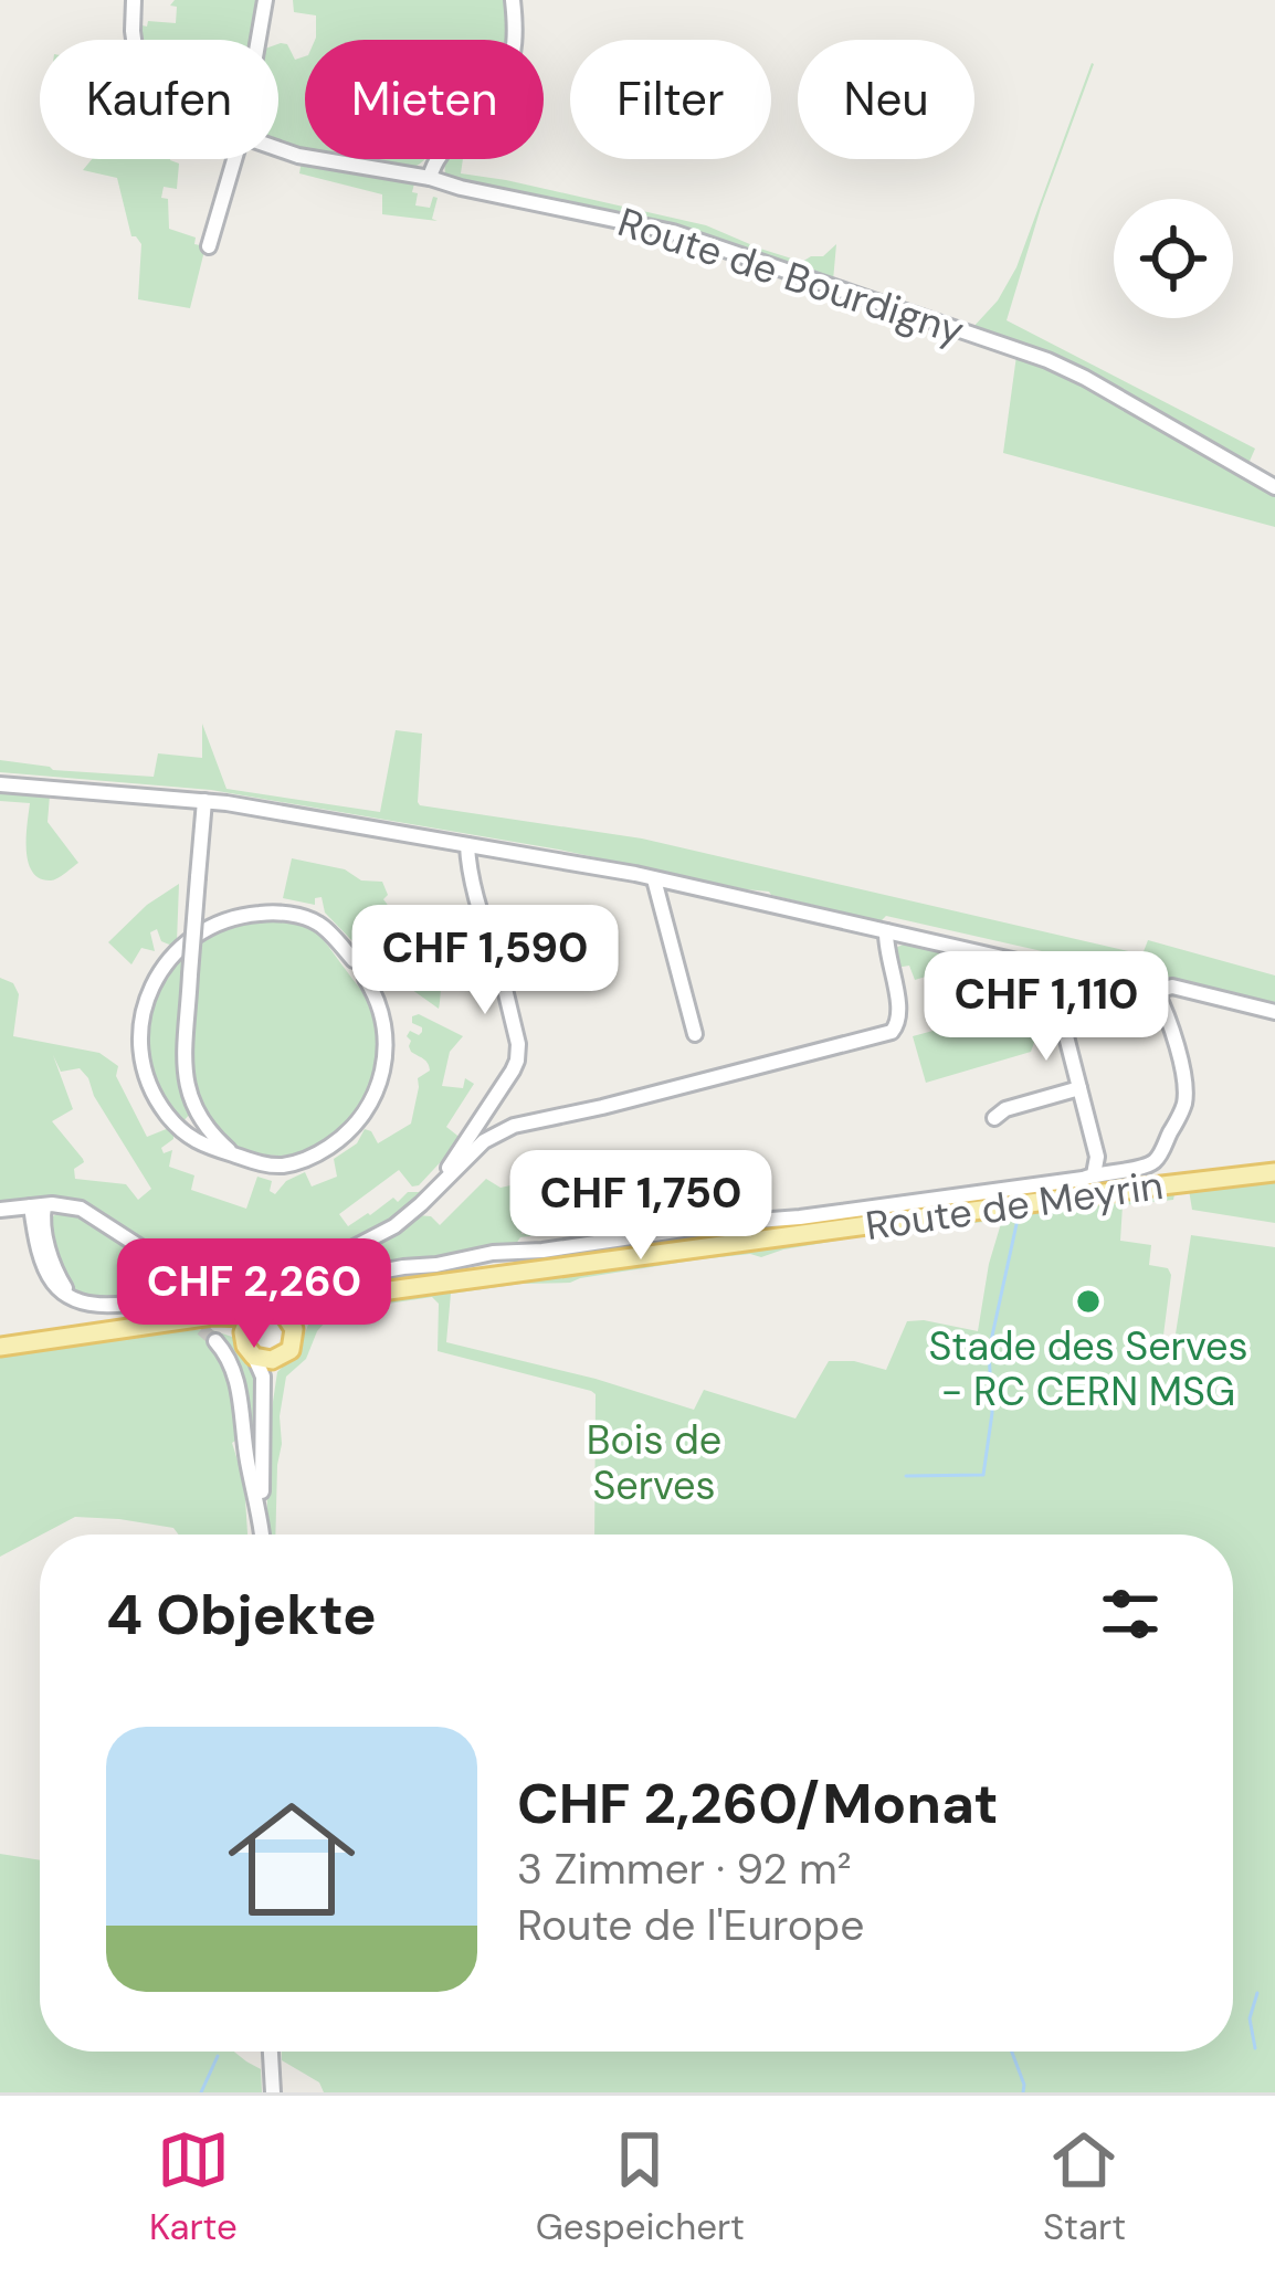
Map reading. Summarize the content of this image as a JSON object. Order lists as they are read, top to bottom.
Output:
{
  "streets": {
    "main road": ["Route de Meyrin"],
    "street": ["Route de Bourdigny"]
  },
  "parks": ["Bois de Serves"],
  "places": ["Stade des Serves - RC CERN MSG"],
  "page": {
    "chip": [
      "Kaufen",
      "Mieten",
      "Filter",
      "Neu"
    ],
    "price": [
      "CHF 1,590",
      "CHF 1,110",
      "CHF 1,750",
      "CHF 2,260"
    ],
    "heading": "4 Objekte",
    "list": [
      {
        "name": "CHF 2,260/Monat",
        "note": "3 Zimmer · 92 m² · Route de l'Europe"
      }
    ],
    "tabs": ["Karte", "Gespeichert", "Start"]
  }
}
